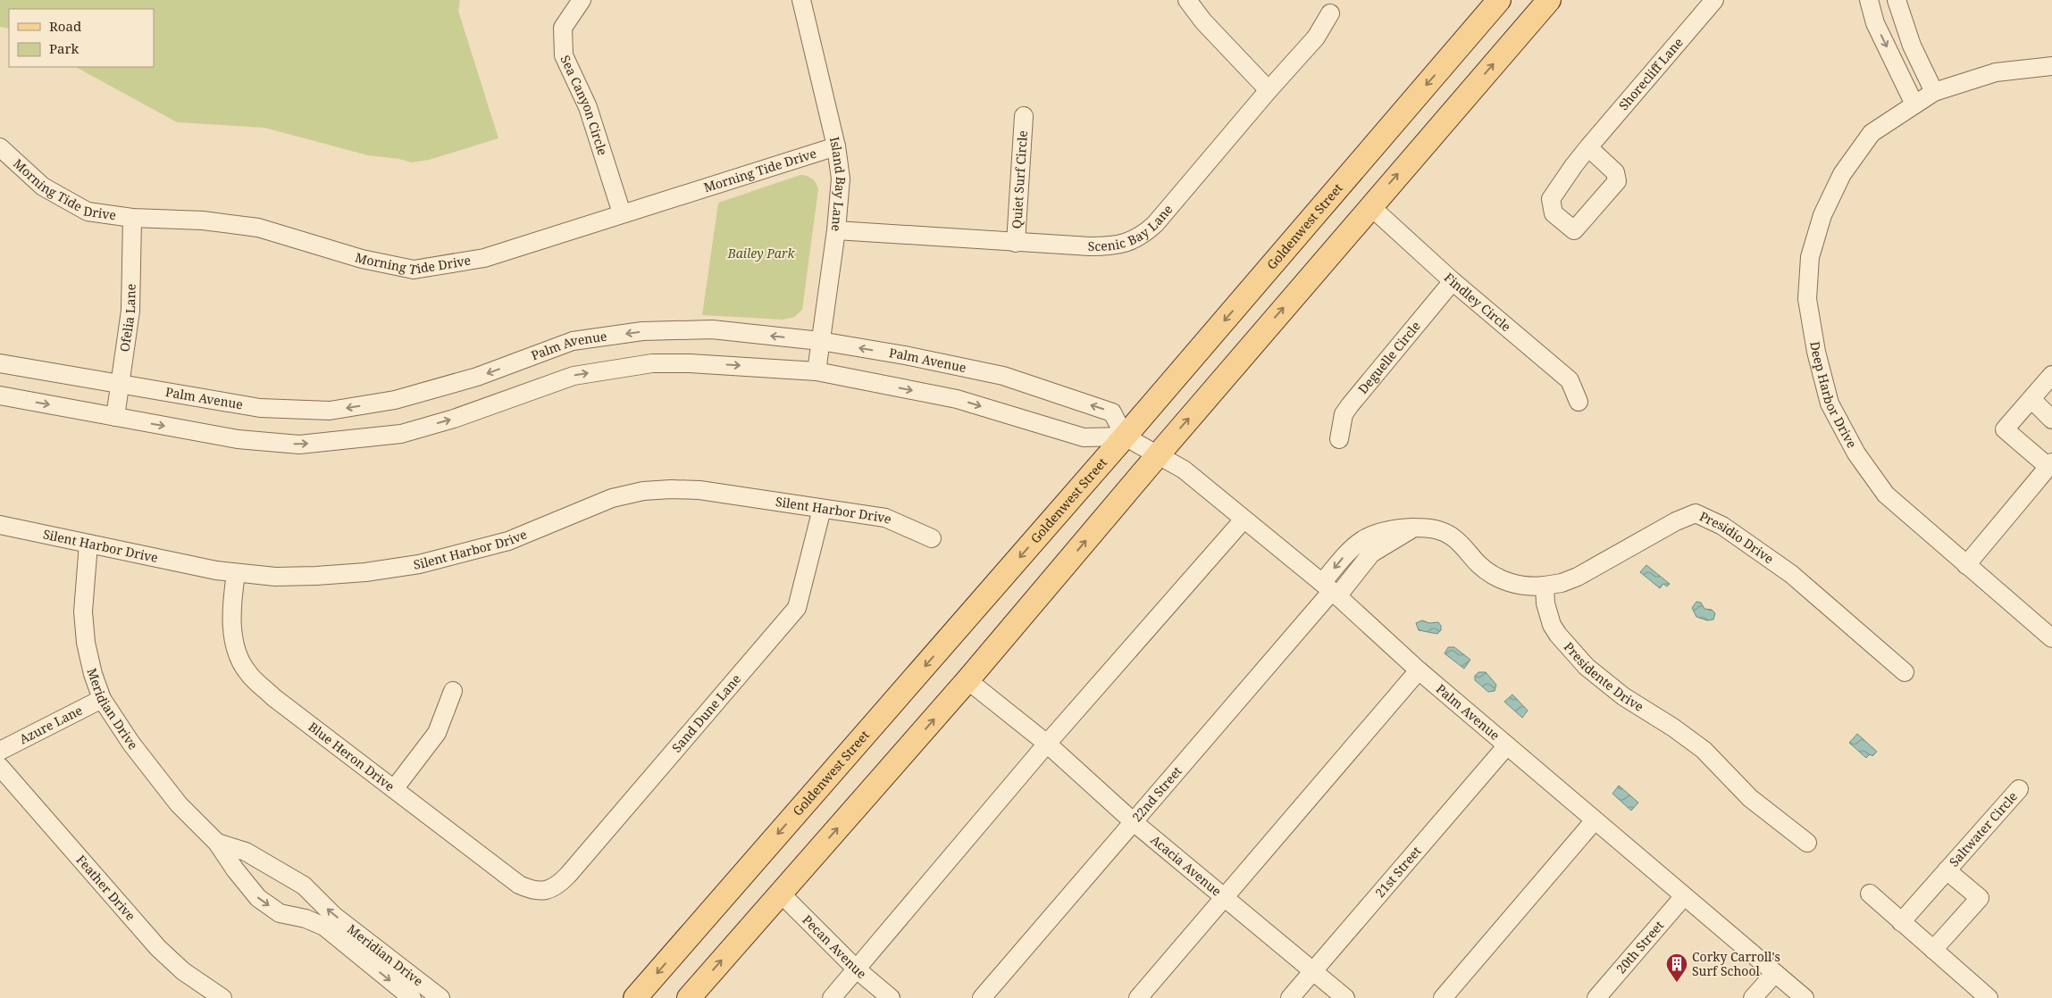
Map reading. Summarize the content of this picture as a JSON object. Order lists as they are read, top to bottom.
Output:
{
  "streets": {
    "main road": ["Goldenwest Street"],
    "street": [
      "Shorecliff Lane",
      "Sea Canyon Circle",
      "Morning Tide Drive",
      "Quiet Surf Circle",
      "Island Bay Lane",
      "Scenic Bay Lane",
      "Findley Circle",
      "Ofelia Lane",
      "Palm Avenue",
      "Deguelle Circle",
      "Deep Harbor Drive",
      "Silent Harbor Drive",
      "Presidio Drive",
      "Presidente Drive",
      "Meridian Drive",
      "Sand Dune Lane",
      "Azure Lane",
      "Blue Heron Drive",
      "22nd Street",
      "Saltwater Circle",
      "Acacia Avenue",
      "21st Street",
      "Feather Drive",
      "Pecan Avenue",
      "20th Street"
    ]
  },
  "crossings": [
    ["Sea Canyon Circle", "Morning Tide Drive"],
    ["Morning Tide Drive", "Island Bay Lane"],
    ["Morning Tide Drive", "Ofelia Lane"],
    ["Quiet Surf Circle", "Scenic Bay Lane"],
    ["Island Bay Lane", "Scenic Bay Lane"],
    ["Island Bay Lane", "Palm Avenue"],
    ["Goldenwest Street", "Palm Avenue"],
    ["Findley Circle", "Deguelle Circle"],
    ["Ofelia Lane", "Palm Avenue"],
    ["Palm Avenue", "22nd Street"],
    ["Palm Avenue", "21st Street"],
    ["Palm Avenue", "20th Street"],
    ["Silent Harbor Drive", "Meridian Drive"],
    ["Silent Harbor Drive", "Sand Dune Lane"],
    ["Silent Harbor Drive", "Blue Heron Drive"],
    ["Presidio Drive", "Presidente Drive"],
    ["Meridian Drive", "Azure Lane"],
    ["Sand Dune Lane", "Blue Heron Drive"],
    ["22nd Street", "Acacia Avenue"],
    ["Acacia Avenue", "21st Street"]
  ],
  "parks": ["Bailey Park"],
  "places": {
    "building": ["Corky Carroll's Surf School"]
  },
  "legend": ["Road", "Park"]
}
